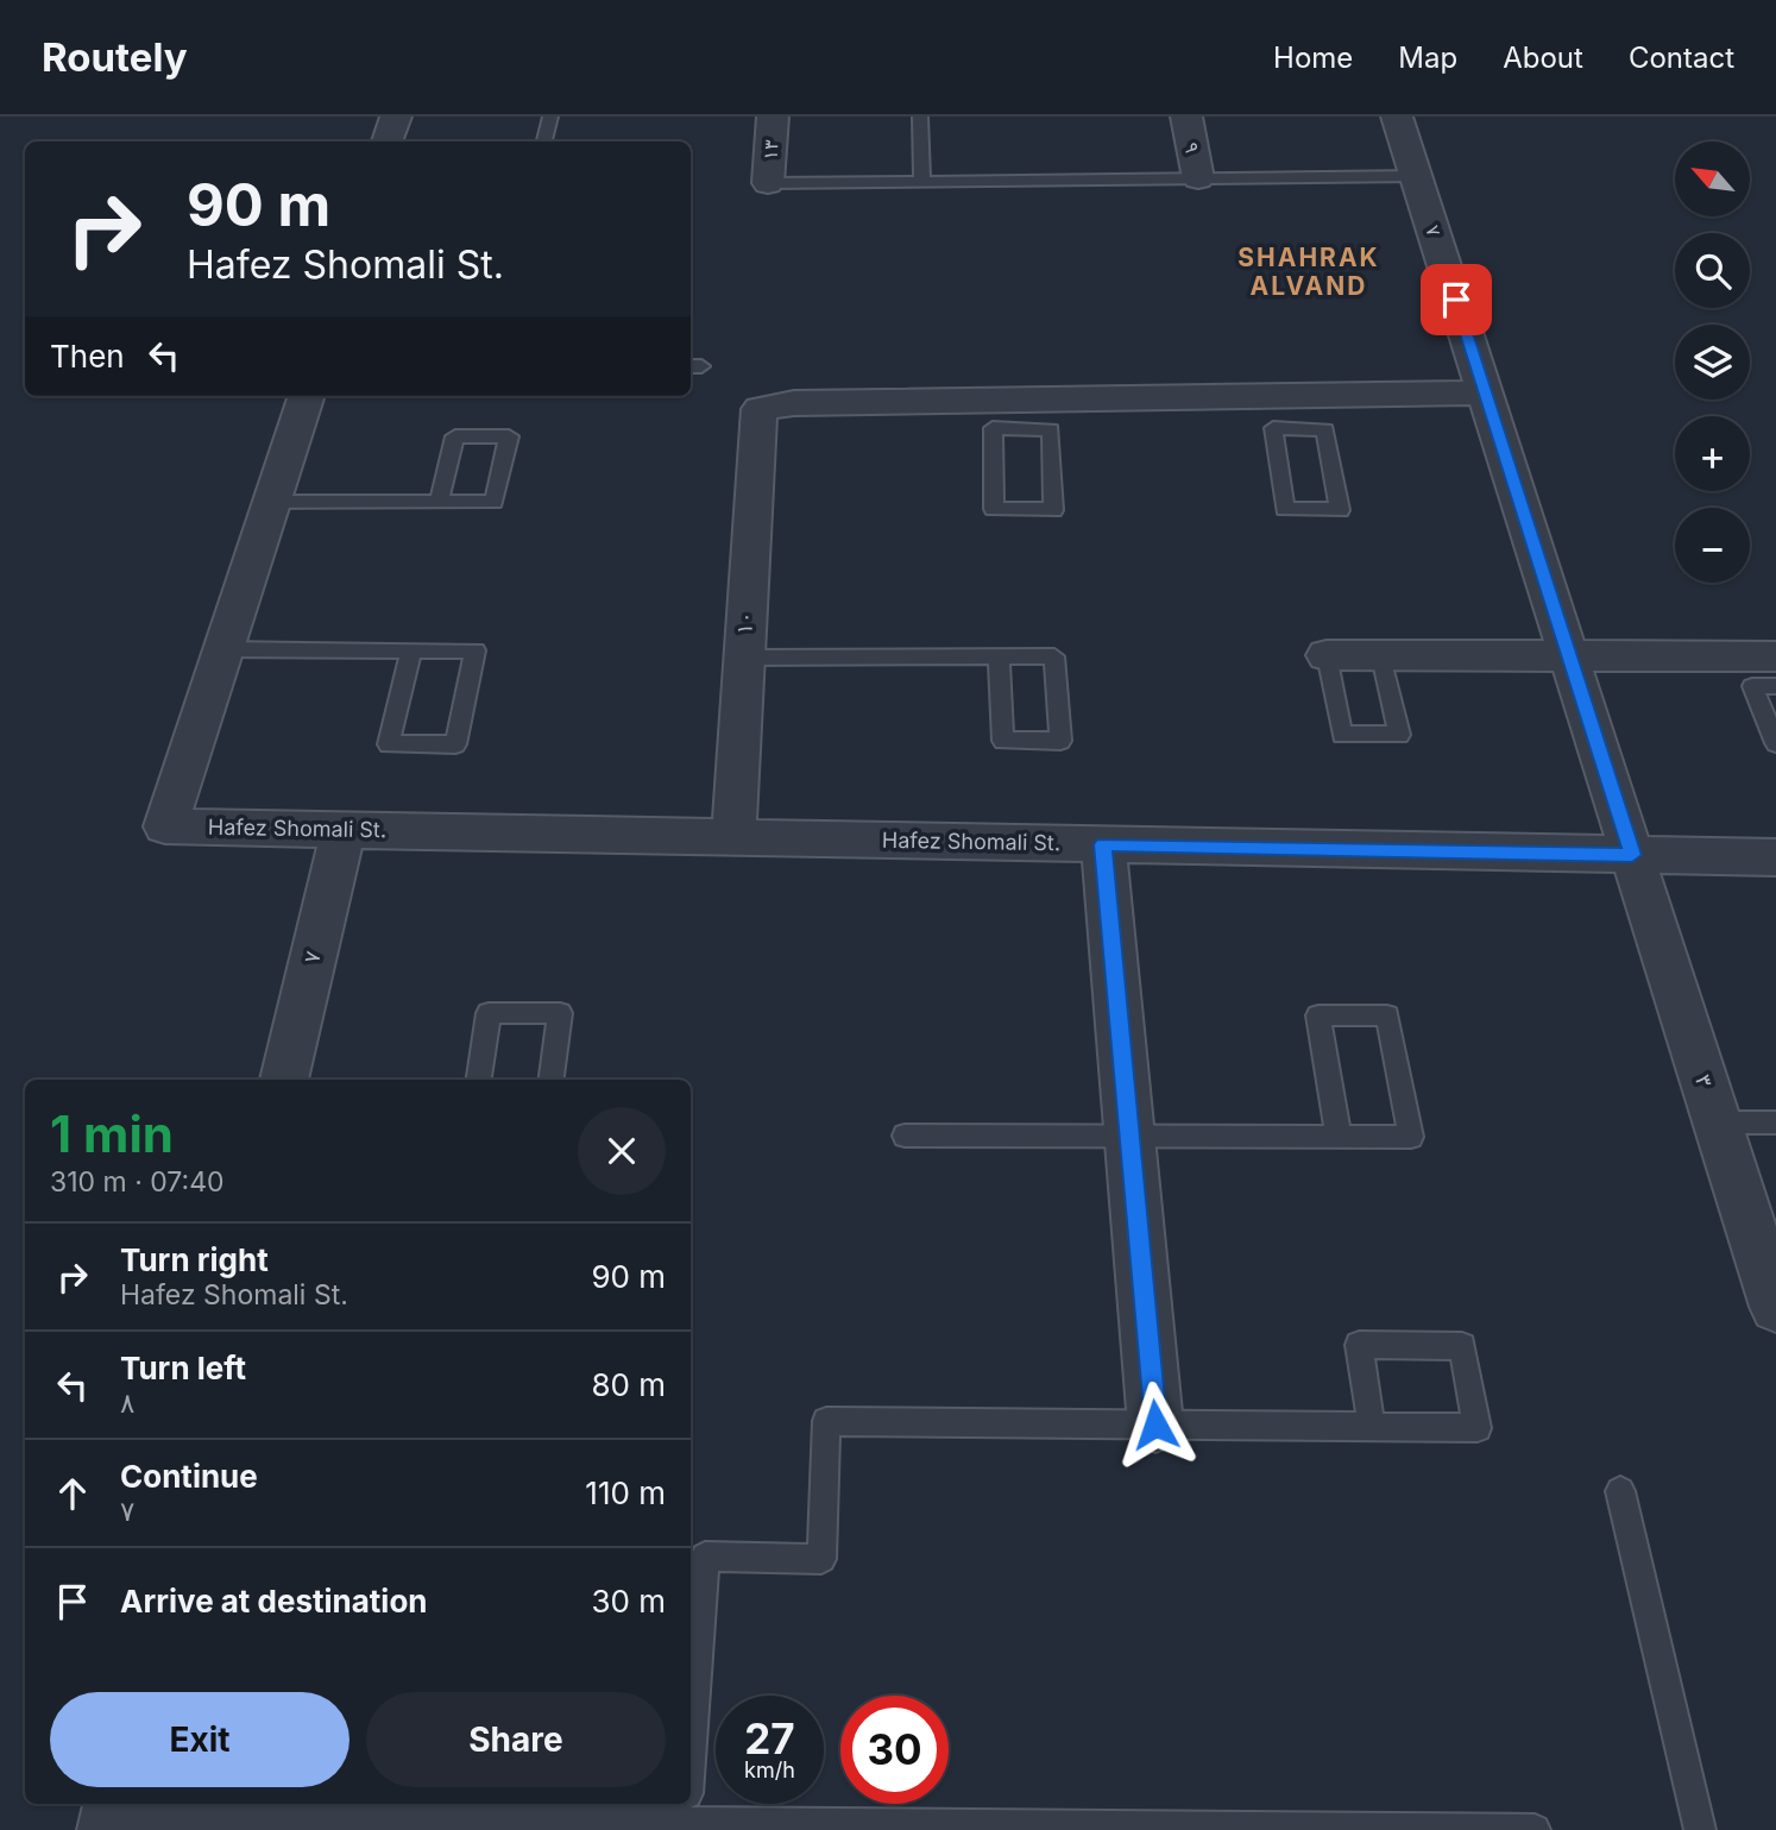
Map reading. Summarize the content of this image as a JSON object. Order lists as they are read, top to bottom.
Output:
{
  "streets": {
    "street": [
      "۹",
      "۱۳",
      "۷",
      "۱۰",
      "Hafez Shomali St.",
      "۳"
    ]
  },
  "crossings": [
    ["۷", "Hafez Shomali St."],
    ["۷", "۳"],
    ["۱۰", "Hafez Shomali St."],
    ["Hafez Shomali St.", "۳"]
  ],
  "districts": ["SHAHRAK ALVAND"],
  "north": "top left",
  "page": {
    "header": "Routely",
    "nav": [
      "Home",
      "Map",
      "About",
      "Contact"
    ],
    "map_buttons": ["+", "−"],
    "turn": ["90 m", "Hafez Shomali St."],
    "then": "Then",
    "heading": ["1 min", "310 m · 07:40"],
    "list": [
      {
        "name": "Turn right",
        "note": "Hafez Shomali St.",
        "value": "90 m"
      },
      {
        "name": "Turn left",
        "note": "۸",
        "value": "80 m"
      },
      {
        "name": "Continue",
        "note": "۷",
        "value": "110 m"
      },
      {
        "name": "Arrive at destination",
        "value": "30 m"
      }
    ],
    "buttons": ["Exit", "Share"],
    "speed": "27 km/h",
    "limit": "30"
  }
}
